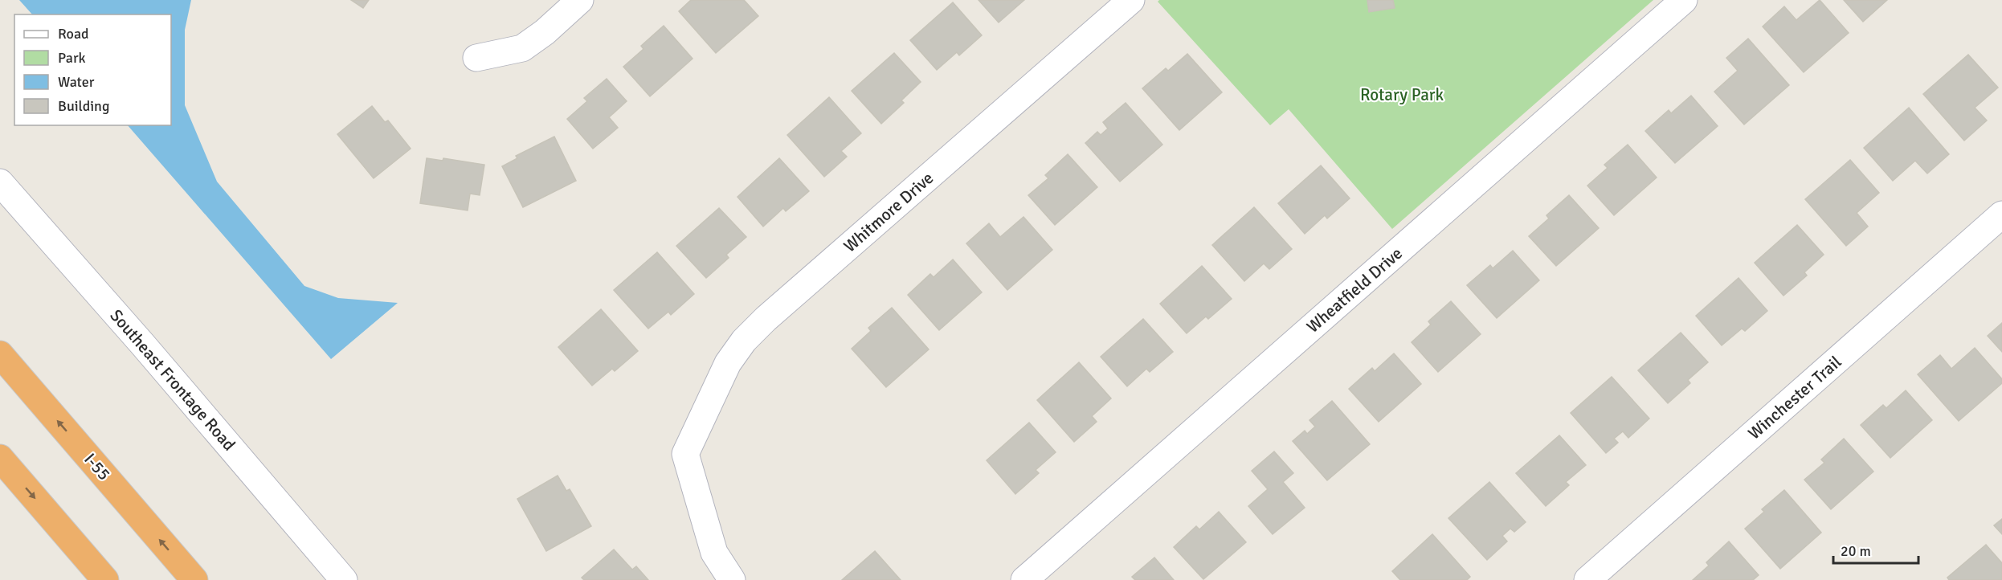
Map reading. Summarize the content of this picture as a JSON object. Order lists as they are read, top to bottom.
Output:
{
  "streets": {
    "highway": ["I-55"],
    "street": [
      "Whitmore Drive",
      "Wheatfield Drive",
      "Southeast Frontage Road",
      "Winchester Trail"
    ]
  },
  "parks": ["Rotary Park"],
  "legend": [
    "Road",
    "Park",
    "Water",
    "Building"
  ],
  "scale_bar": "20 m"
}
